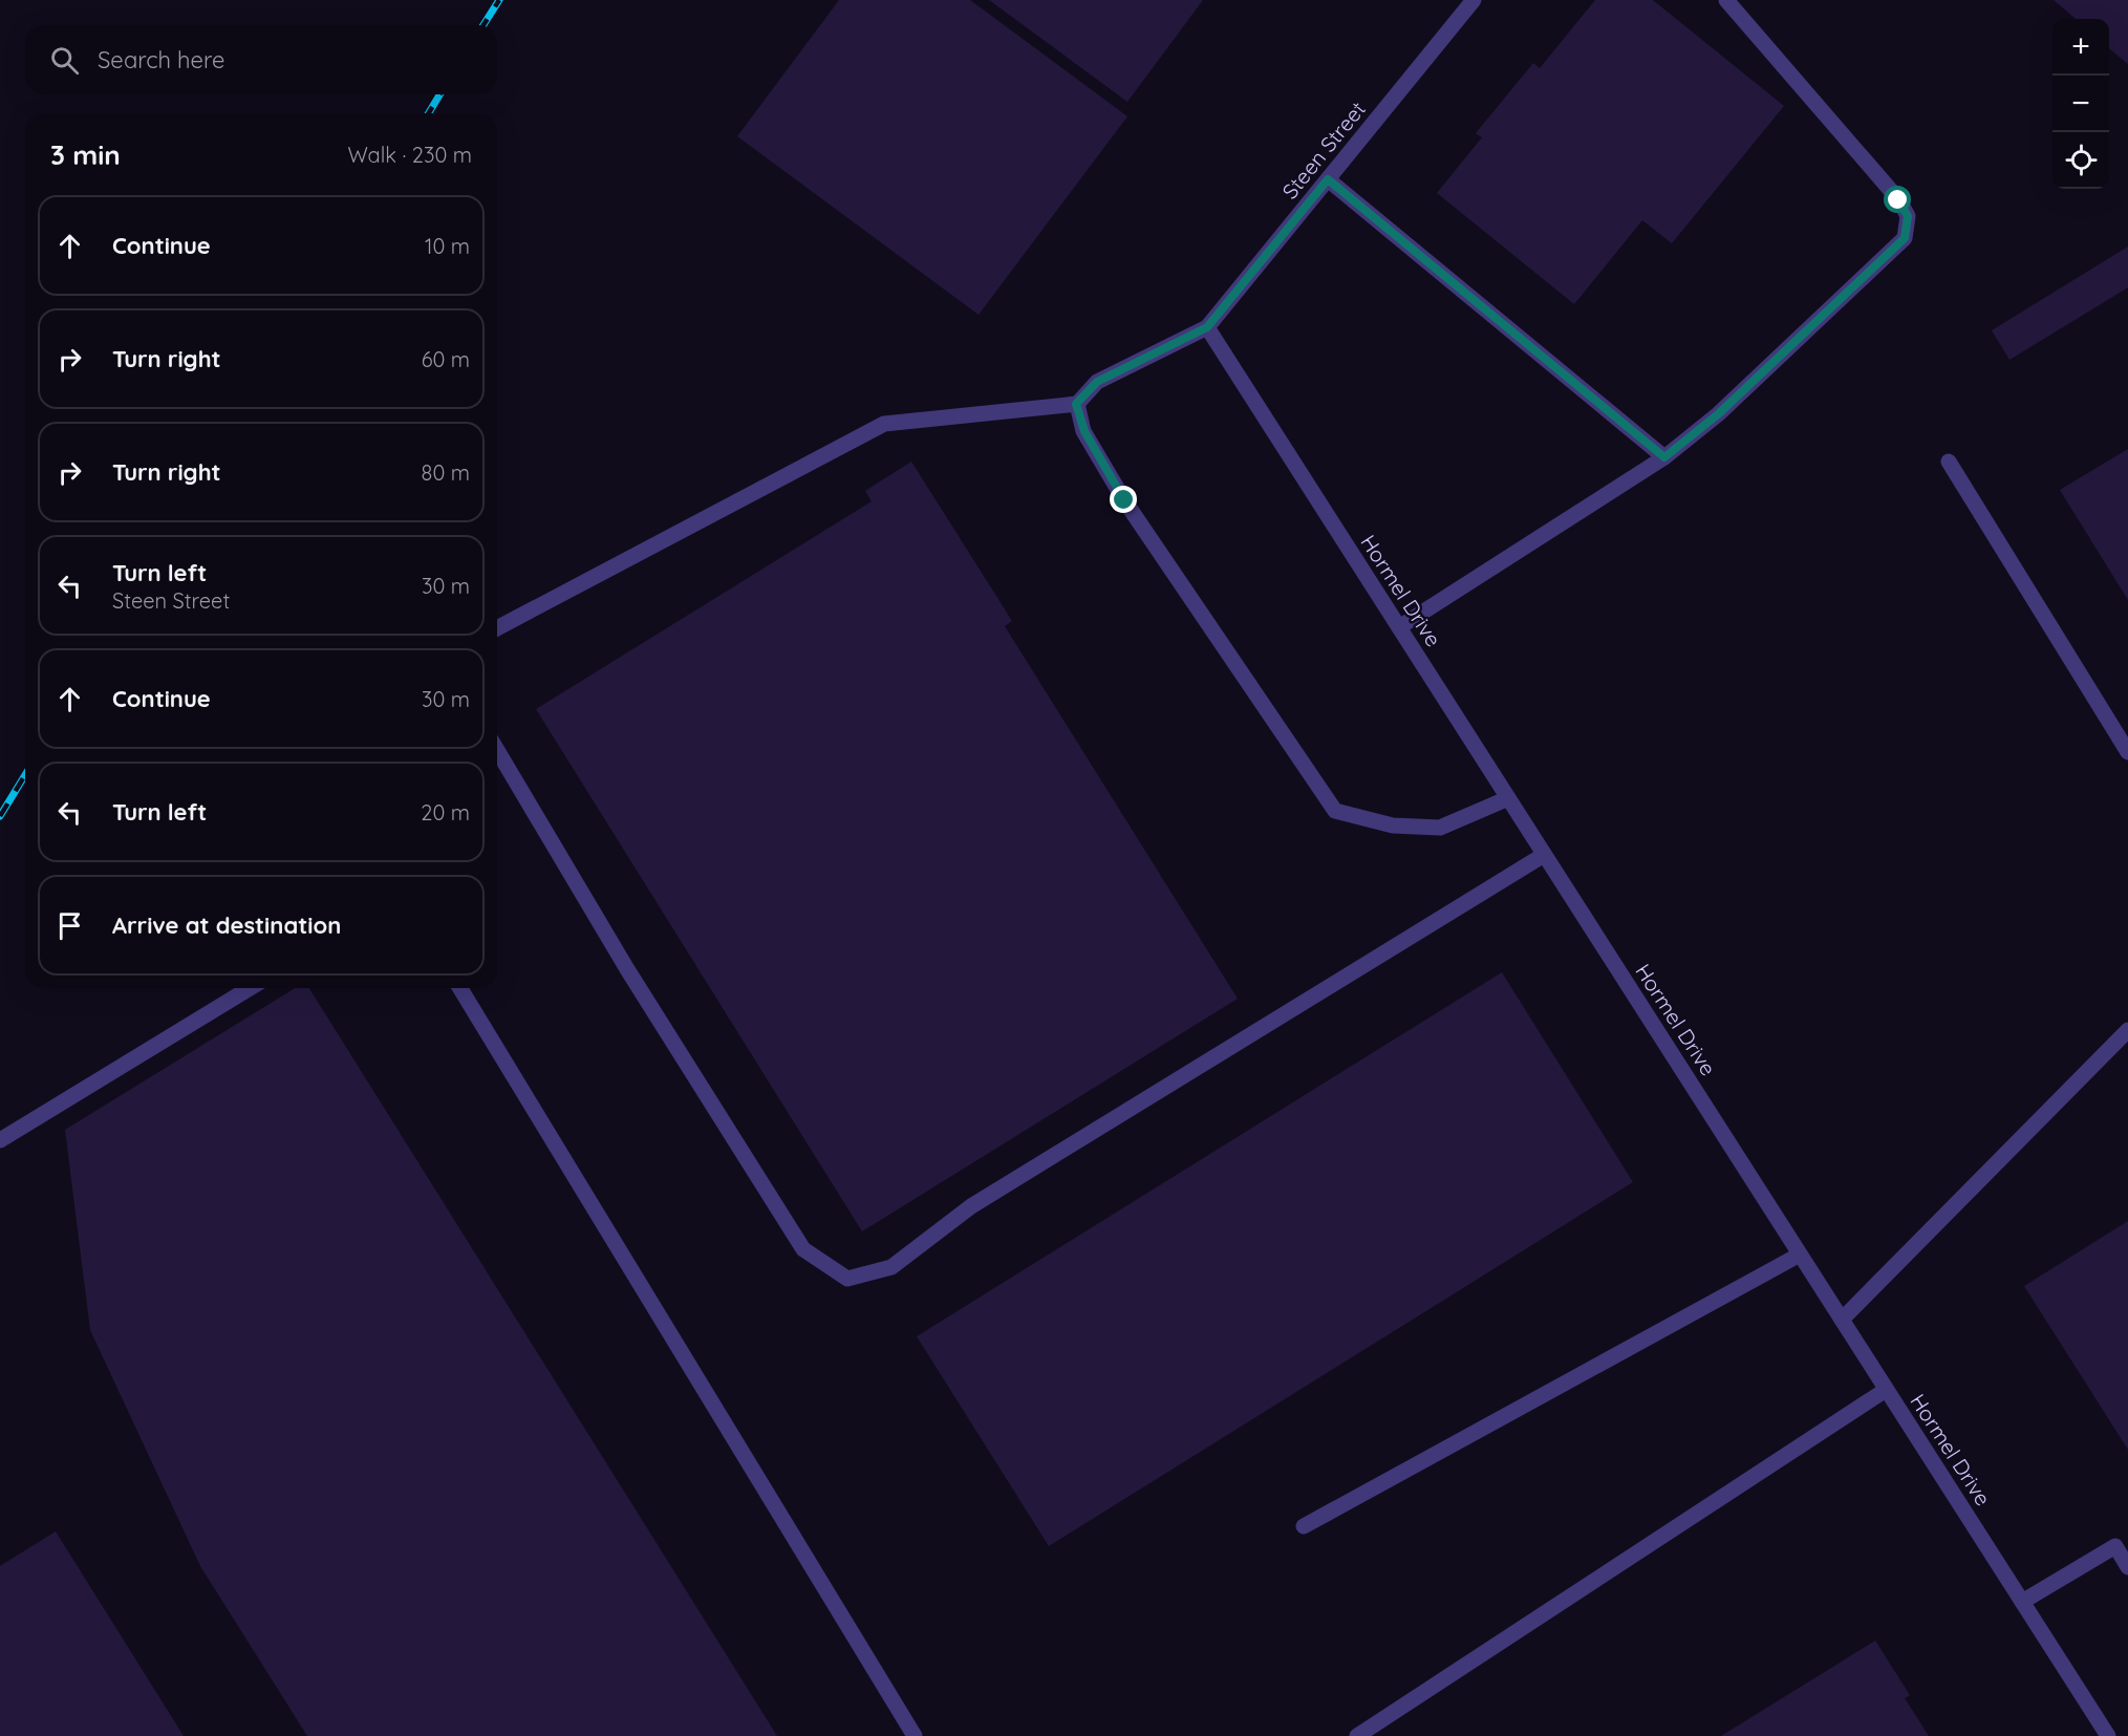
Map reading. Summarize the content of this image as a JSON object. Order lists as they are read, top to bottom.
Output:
{
  "streets": {
    "street": ["Steen Street", "Hormel Drive"]
  },
  "crossings": [
    ["Steen Street", "Hormel Drive"]
  ],
  "page": {
    "map_buttons": ["+", "−"],
    "search": "Search here",
    "heading": ["3 min", "Walk · 230 m"],
    "list": [
      ["Continue", "10 m"],
      ["Turn right", "60 m"],
      ["Turn right", "80 m"],
      ["Turn left", "Steen Street", "30 m"],
      ["Continue", "30 m"],
      ["Turn left", "20 m"],
      "Arrive at destination"
    ]
  }
}
